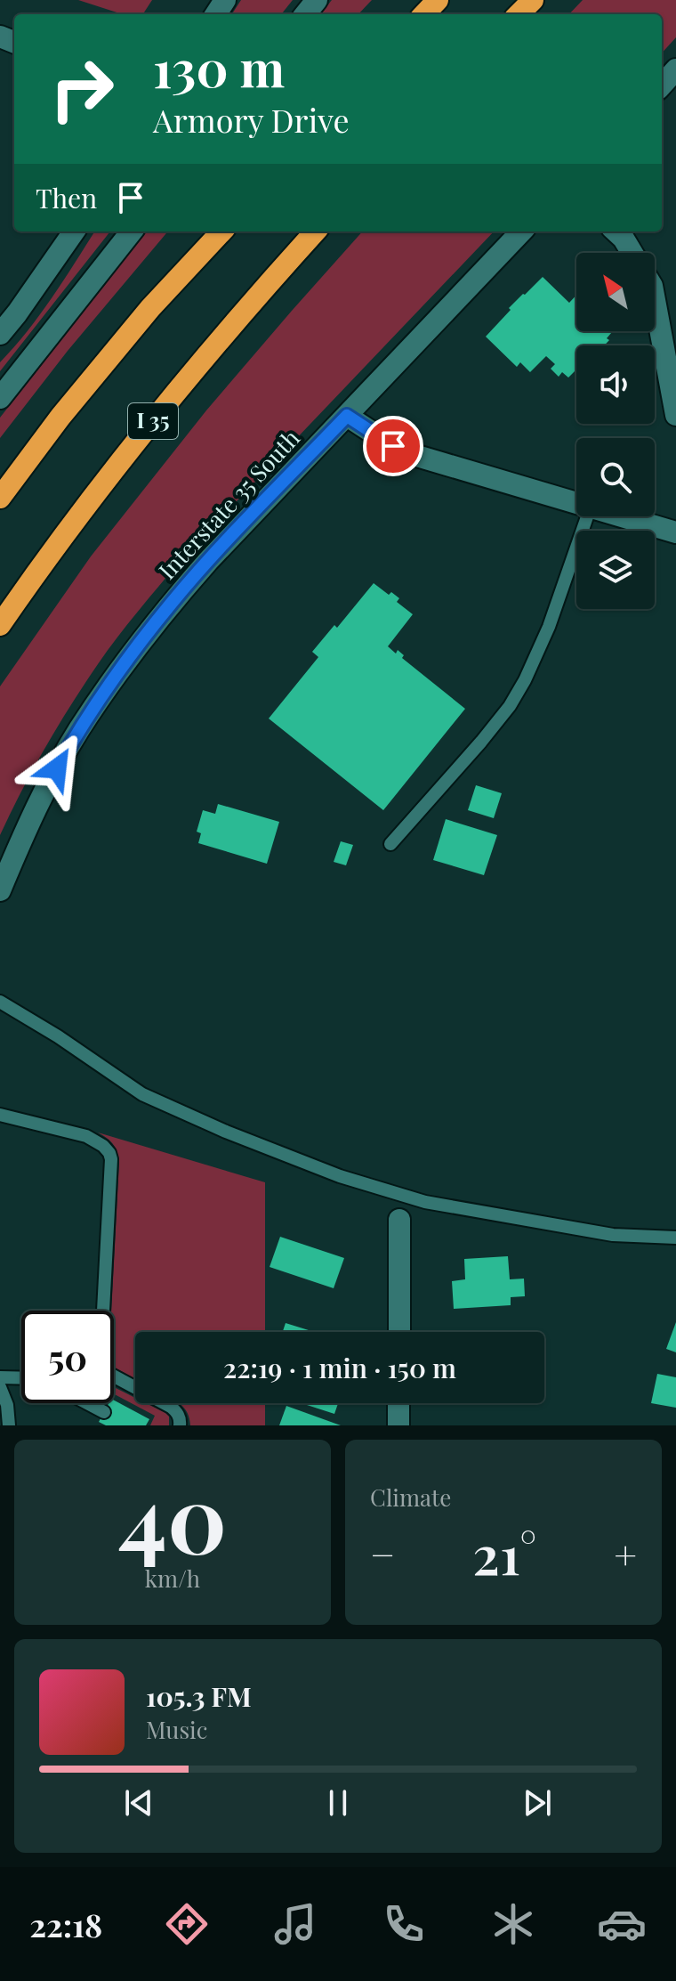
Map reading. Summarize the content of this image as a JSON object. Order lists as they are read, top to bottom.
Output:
{
  "streets": {
    "highway": ["I 35"],
    "main road": ["Interstate 35 South"]
  },
  "north": "top left",
  "page": {
    "turn": ["130 m", "Armory Drive"],
    "then": "Then",
    "limit": "50",
    "trip": "22:19 · 1 min · 150 m",
    "tile": [
      ["40", "km/h"],
      "Climate"
    ],
    "heat": ["−", "21°", "+"],
    "song": ["105.3 FM", "Music"],
    "tabs": "22:18"
  }
}
